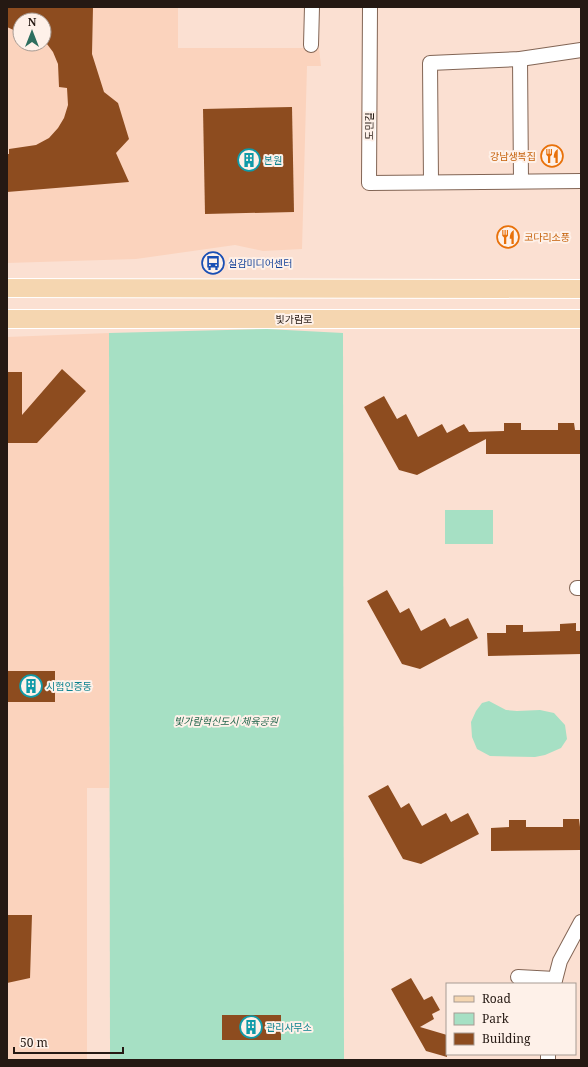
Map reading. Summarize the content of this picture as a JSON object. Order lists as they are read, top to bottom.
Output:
{
  "streets": {
    "main road": ["빛가람로"],
    "street": ["도민길"]
  },
  "parks": ["빛가람혁신도시 체육공원"],
  "places": {
    "restaurant": ["강남생복집", "코다리소풍"],
    "building": ["본원", "시험인증동", "관리사무소"],
    "bus stop": ["실감미디어센터"]
  },
  "legend": ["Road", "Park", "Building"],
  "scale_bar": "50 m",
  "north": "top"
}
